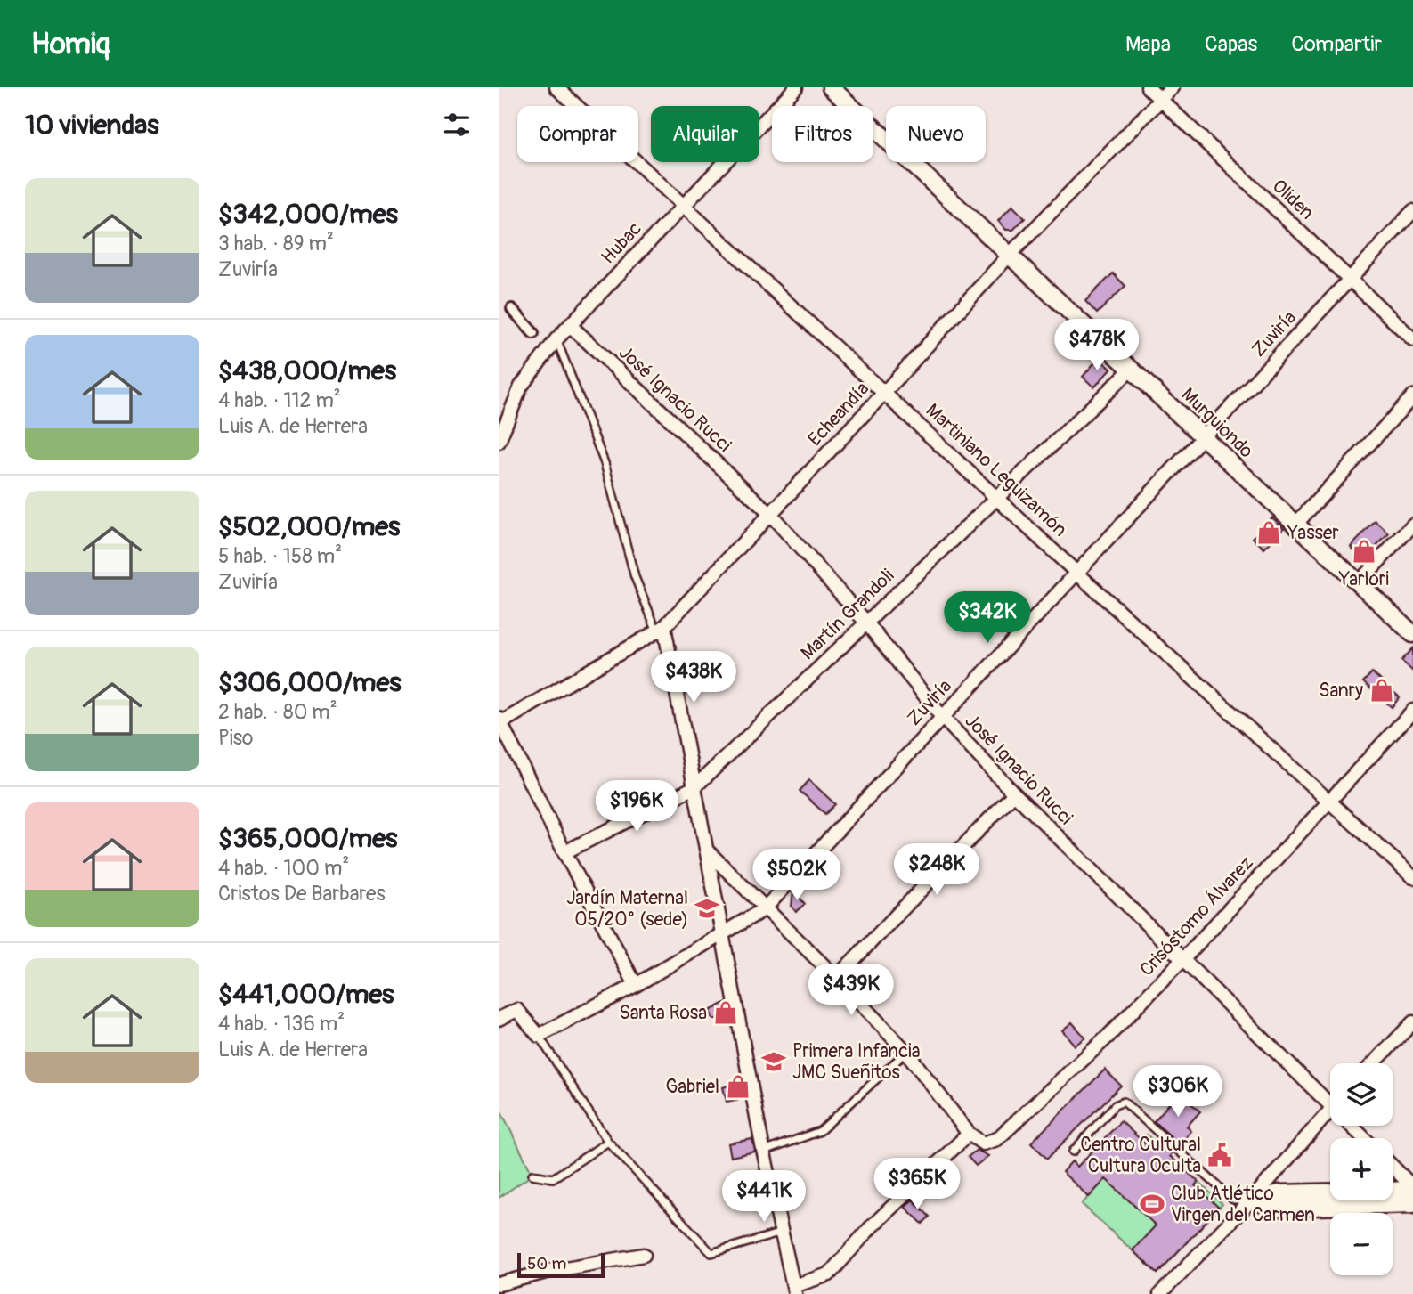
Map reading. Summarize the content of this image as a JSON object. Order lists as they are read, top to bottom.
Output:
{
  "streets": {
    "street": [
      "Oliden",
      "Hubac",
      "Zuviría",
      "José Ignacio Rucci",
      "Echeandía",
      "Murguiondo",
      "Martiniano Leguizamón",
      "Martín Grandoli",
      "Crisóstomo Álvarez"
    ]
  },
  "crossings": [
    ["Oliden", "Zuviría"],
    ["Oliden", "Echeandía"],
    ["Hubac", "José Ignacio Rucci"],
    ["Hubac", "Martiniano Leguizamón"],
    ["Zuviría", "José Ignacio Rucci"],
    ["Zuviría", "Murguiondo"],
    ["Zuviría", "Martiniano Leguizamón"],
    ["José Ignacio Rucci", "Echeandía"],
    ["José Ignacio Rucci", "Martín Grandoli"],
    ["José Ignacio Rucci", "Crisóstomo Álvarez"],
    ["Echeandía", "Murguiondo"],
    ["Echeandía", "Martiniano Leguizamón"],
    ["Murguiondo", "Martín Grandoli"],
    ["Martiniano Leguizamón", "Martín Grandoli"],
    ["Martiniano Leguizamón", "Crisóstomo Álvarez"]
  ],
  "places": {
    "shop": [
      "Yasser",
      "Yarlori",
      "Sanry",
      "Santa Rosa",
      "Gabriel"
    ],
    "school or university": ["Jardín Maternal 05/20° (sede)", "Primera Infancia JMC Sueñitos"],
    "public building": ["Centro Cultural Cultura Oculta"],
    "sports": ["Club Atlético Virgen del Carmen"]
  },
  "scale_bar": "50 m",
  "page": {
    "header": "Homiq",
    "nav": ["Mapa", "Capas", "Compartir"],
    "heading": "10 viviendas",
    "chip": [
      "Comprar",
      "Alquilar",
      "Filtros",
      "Nuevo"
    ],
    "list": [
      {
        "name": "$342,000/mes",
        "note": "3 hab. · 89 m² · Zuviría"
      },
      {
        "name": "$438,000/mes",
        "note": "4 hab. · 112 m² · Luis A. de Herrera"
      },
      {
        "name": "$502,000/mes",
        "note": "5 hab. · 158 m² · Zuviría"
      },
      {
        "name": "$306,000/mes",
        "note": "2 hab. · 80 m² · Piso"
      },
      {
        "name": "$365,000/mes",
        "note": "4 hab. · 100 m² · Cristos De Barbares"
      },
      {
        "name": "$441,000/mes",
        "note": "4 hab. · 136 m² · Luis A. de Herrera"
      }
    ],
    "price": [
      "$478K",
      "$342K",
      "$438K",
      "$196K",
      "$248K",
      "$502K",
      "$439K",
      "$306K",
      "$365K",
      "$441K"
    ],
    "map_buttons": ["+", "−"],
    "scale": "50 m"
  }
}
